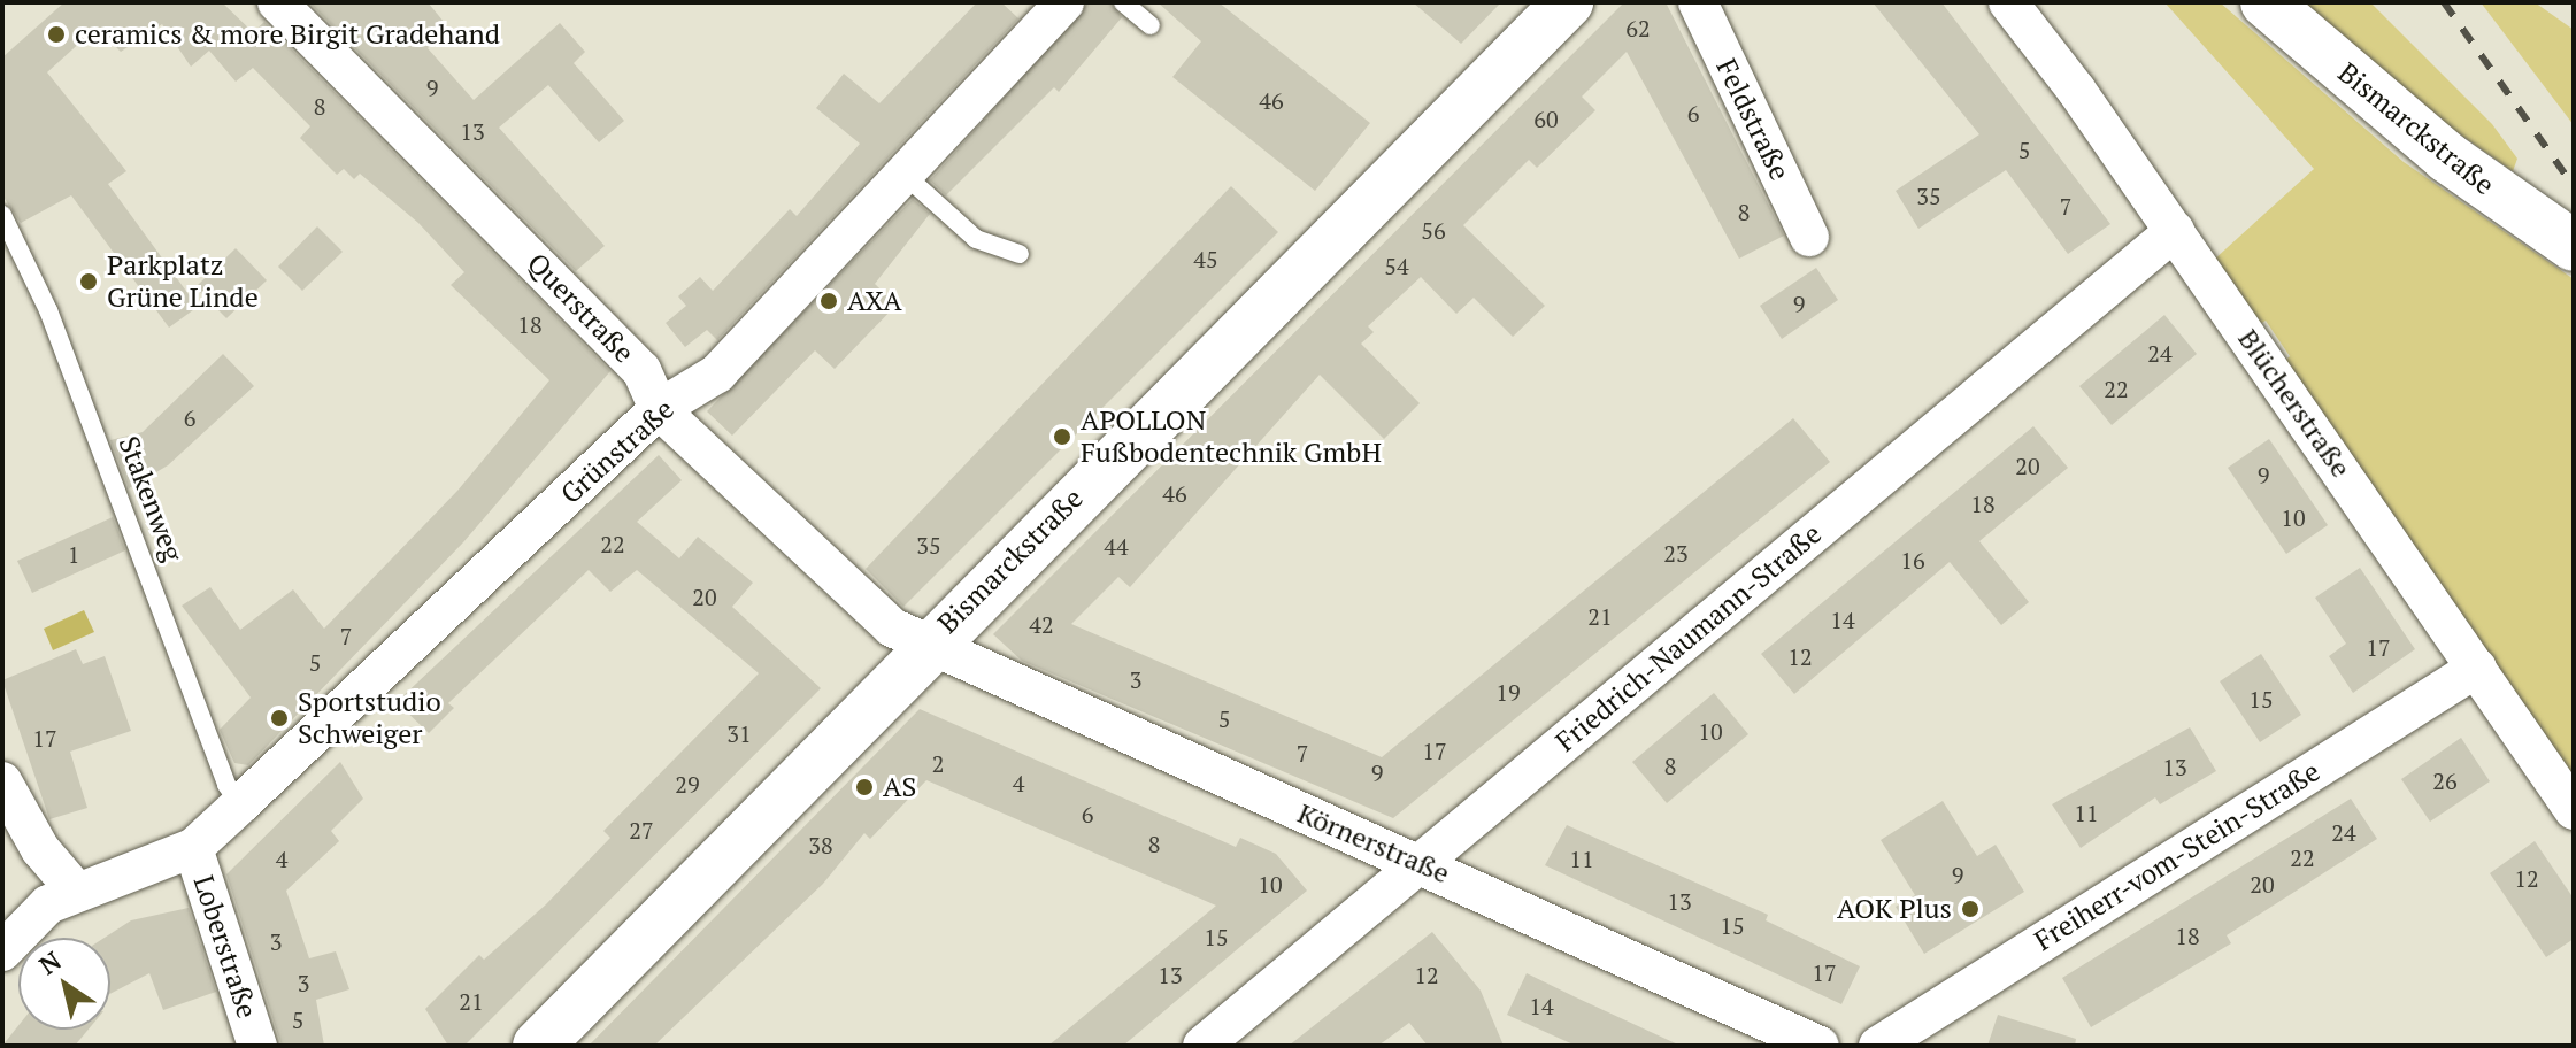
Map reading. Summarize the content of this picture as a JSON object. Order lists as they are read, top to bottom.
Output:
{
  "streets": {
    "street": [
      "Feldstraße",
      "Bismarckstraße",
      "Querstraße",
      "Blücherstraße",
      "Grünstraße",
      "Friedrich-Naumann-Straße",
      "Körnerstraße",
      "Freiherr-vom-Stein-Straße",
      "Loberstraße"
    ],
    "lane": ["Stakenweg"]
  },
  "crossings": [
    ["Bismarckstraße", "Querstraße"],
    ["Bismarckstraße", "Körnerstraße"],
    ["Querstraße", "Grünstraße"],
    ["Querstraße", "Körnerstraße"],
    ["Blücherstraße", "Friedrich-Naumann-Straße"],
    ["Blücherstraße", "Freiherr-vom-Stein-Straße"],
    ["Grünstraße", "Stakenweg"],
    ["Grünstraße", "Loberstraße"],
    ["Friedrich-Naumann-Straße", "Körnerstraße"]
  ],
  "places": [
    "ceramics & more Birgit Gradehand",
    "Parkplatz Grüne Linde",
    "AXA",
    "APOLLON Fußbodentechnik GmbH",
    "Sportstudio Schweiger",
    "AS",
    "AOK Plus"
  ],
  "house_numbers": [
    "62",
    "9",
    "46",
    "8",
    "6",
    "60",
    "13",
    "5",
    "35",
    "7",
    "8",
    "56",
    "45",
    "54",
    "9",
    "18",
    "24",
    "22",
    "6",
    "20",
    "9",
    "46",
    "18",
    "10",
    "22",
    "35",
    "44",
    "23",
    "1",
    "16",
    "20",
    "21",
    "14",
    "42",
    "7",
    "17",
    "12",
    "5",
    "3",
    "19",
    "15",
    "5",
    "10",
    "31",
    "17",
    "17",
    "7",
    "2",
    "8",
    "13",
    "9",
    "26",
    "4",
    "29",
    "11",
    "6",
    "27",
    "24",
    "8",
    "38",
    "22",
    "4",
    "11",
    "9",
    "12",
    "10",
    "20",
    "13",
    "15",
    "18",
    "15",
    "3",
    "17",
    "13",
    "12",
    "3",
    "21",
    "14",
    "5"
  ],
  "north": "top left"
}
